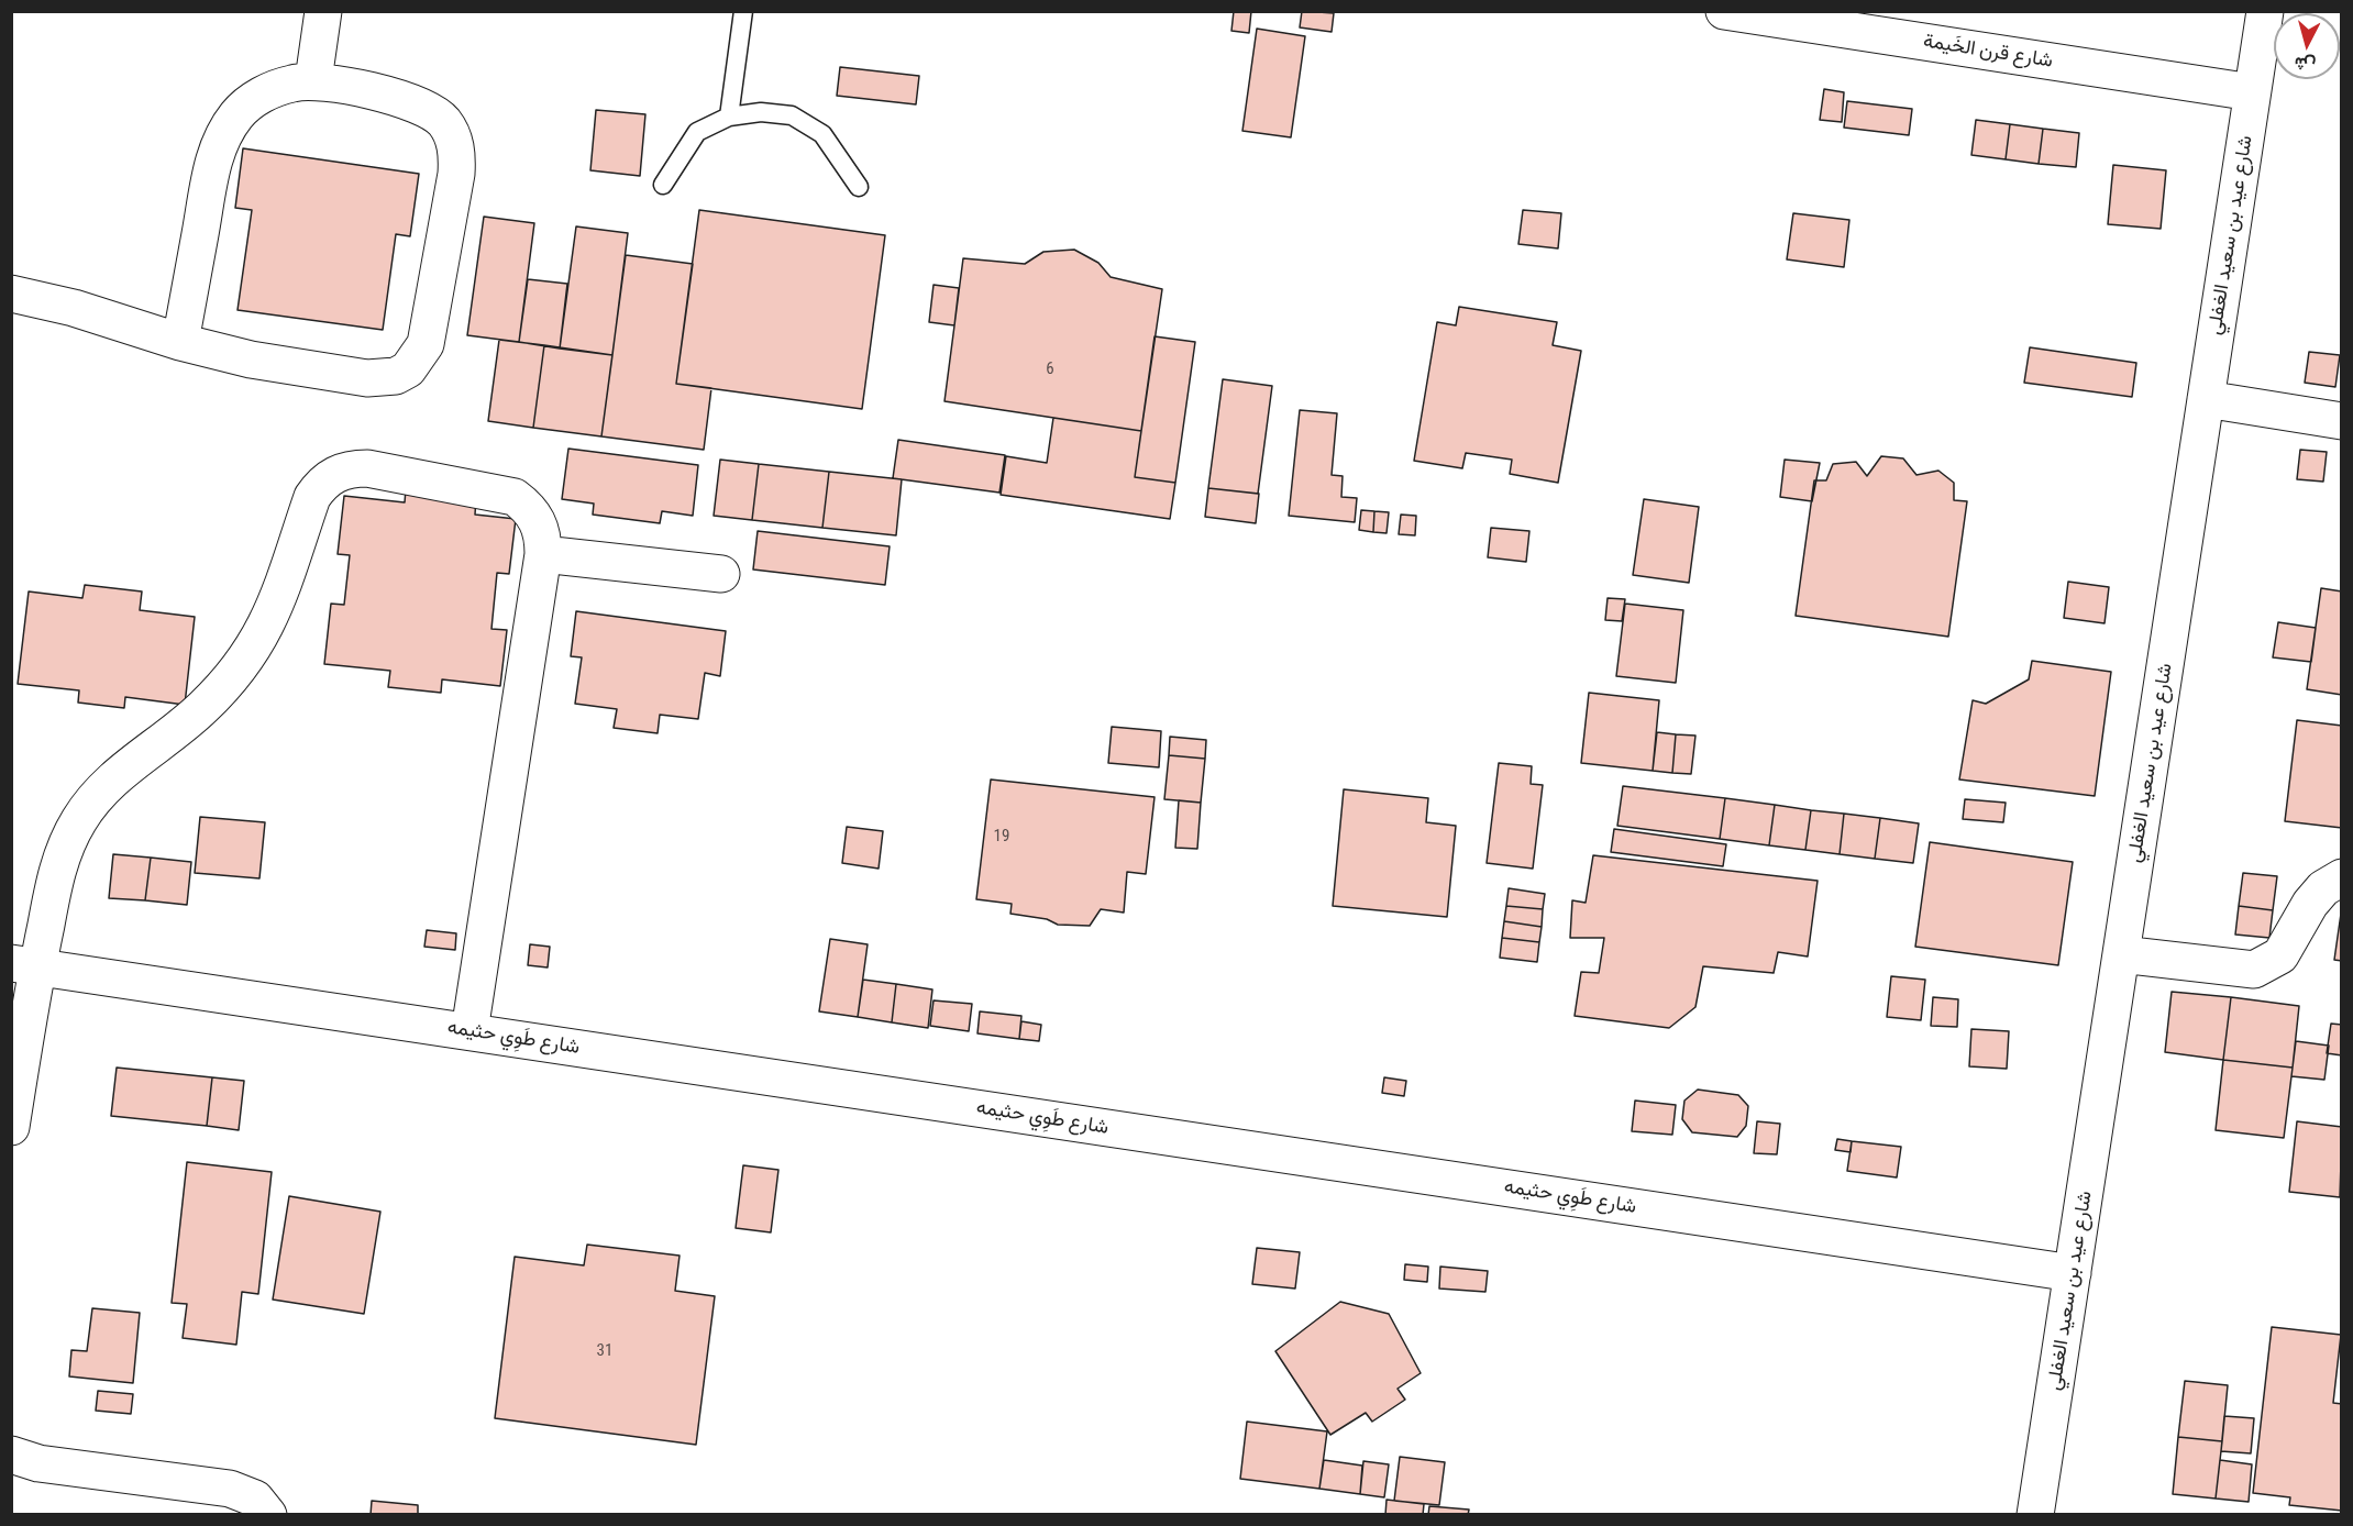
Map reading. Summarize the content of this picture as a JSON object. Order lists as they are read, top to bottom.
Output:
{
  "streets": {
    "street": ["شارع قرن الخَيمة", "شارع عيد بن سعيد الغفلي", "شارع طَوِي حثيمه"]
  },
  "crossings": [
    ["شارع قرن الخَيمة", "شارع عيد بن سعيد الغفلي"],
    ["شارع عيد بن سعيد الغفلي", "شارع طَوِي حثيمه"]
  ],
  "house_numbers": ["6", "19", "31"],
  "north": "bottom"
}
